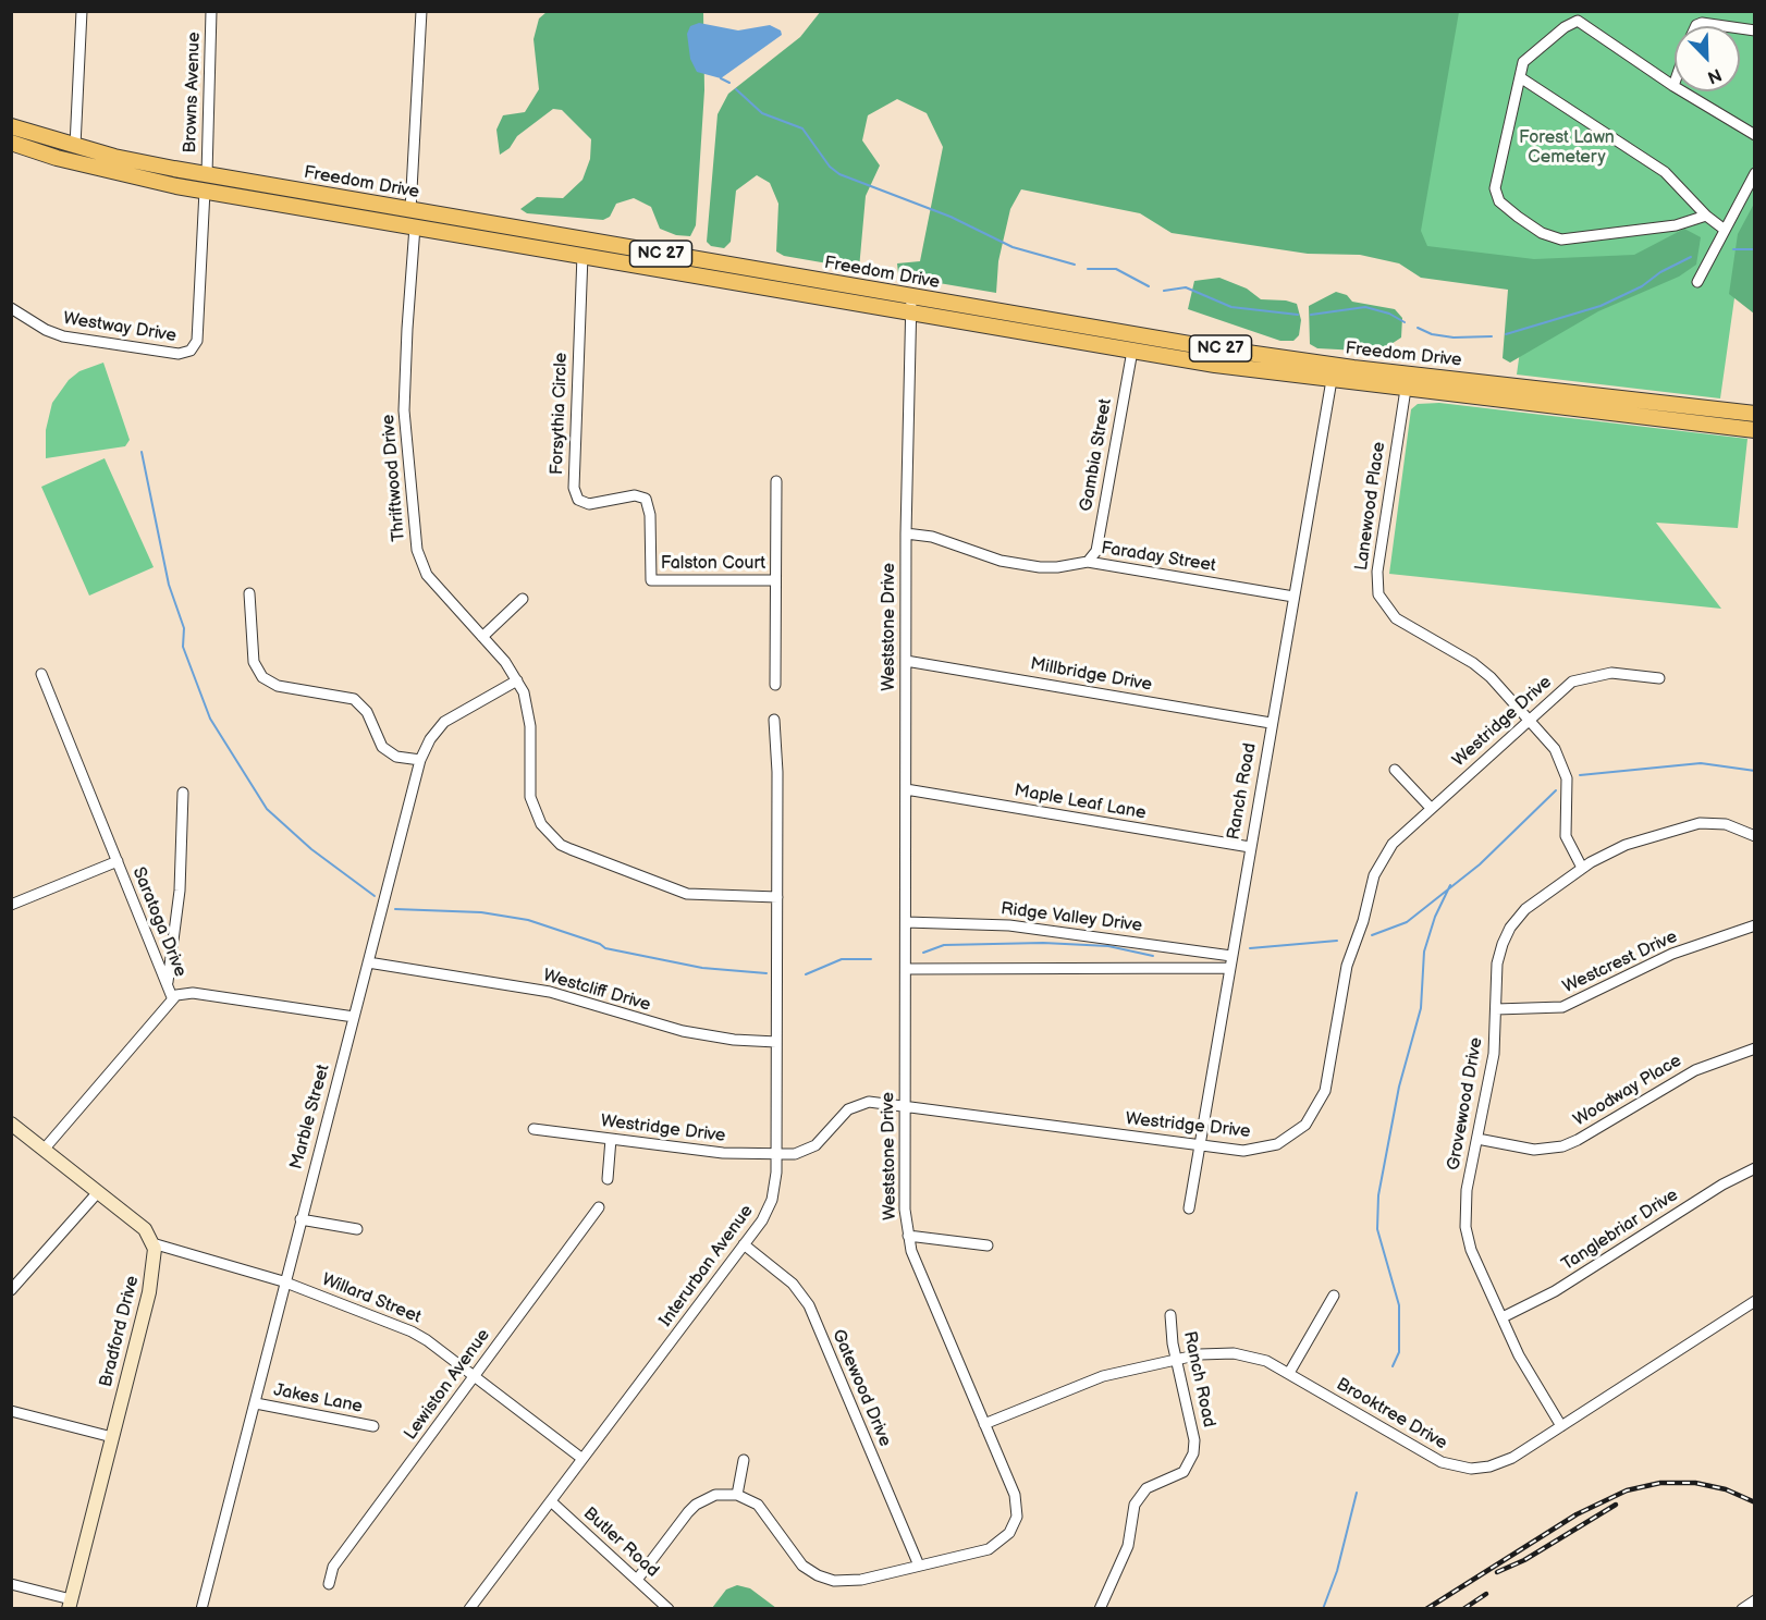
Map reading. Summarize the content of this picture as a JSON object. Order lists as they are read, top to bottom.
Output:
{
  "streets": {
    "main road": ["Freedom Drive", "NC 27"],
    "street": [
      "Browns Avenue",
      "Westway Drive",
      "Forsythia Circle",
      "Gambia Street",
      "Thriftwood Drive",
      "Lanewood Place",
      "Faraday Street",
      "Falston Court",
      "Weststone Drive",
      "Millbridge Drive",
      "Westridge Drive",
      "Ranch Road",
      "Maple Leaf Lane",
      "Ridge Valley Drive",
      "Saratoga Drive",
      "Westcrest Drive",
      "Westcliff Drive",
      "Woodway Place",
      "Grovewood Drive",
      "Marble Street",
      "Tanglebriar Drive",
      "Interurban Avenue",
      "Willard Street",
      "Bradford Drive",
      "Lewiston Avenue",
      "Gatewood Drive",
      "Jakes Lane",
      "Brooktree Drive",
      "Butler Road"
    ]
  },
  "crossings": [
    ["Browns Avenue", "Freedom Drive"],
    ["Freedom Drive", "Westway Drive"],
    ["Freedom Drive", "Forsythia Circle"],
    ["Freedom Drive", "Gambia Street"],
    ["Freedom Drive", "Thriftwood Drive"],
    ["Freedom Drive", "Lanewood Place"],
    ["Freedom Drive", "Weststone Drive"],
    ["Freedom Drive", "Ranch Road"],
    ["Forsythia Circle", "Falston Court"],
    ["Gambia Street", "Faraday Street"],
    ["Thriftwood Drive", "Marble Street"],
    ["Thriftwood Drive", "Interurban Avenue"],
    ["Lanewood Place", "Westridge Drive"],
    ["Lanewood Place", "Grovewood Drive"],
    ["Faraday Street", "Weststone Drive"],
    ["Faraday Street", "Ranch Road"],
    ["Weststone Drive", "Millbridge Drive"],
    ["Weststone Drive", "Westridge Drive"],
    ["Weststone Drive", "Maple Leaf Lane"],
    ["Weststone Drive", "Ridge Valley Drive"],
    ["Weststone Drive", "Gatewood Drive"],
    ["Weststone Drive", "Brooktree Drive"],
    ["Millbridge Drive", "Ranch Road"],
    ["Westridge Drive", "Ranch Road"],
    ["Westridge Drive", "Interurban Avenue"],
    ["Ranch Road", "Maple Leaf Lane"],
    ["Ranch Road", "Ridge Valley Drive"],
    ["Ranch Road", "Brooktree Drive"],
    ["Westcrest Drive", "Grovewood Drive"],
    ["Westcliff Drive", "Marble Street"],
    ["Westcliff Drive", "Interurban Avenue"],
    ["Woodway Place", "Grovewood Drive"],
    ["Grovewood Drive", "Tanglebriar Drive"],
    ["Grovewood Drive", "Brooktree Drive"],
    ["Marble Street", "Willard Street"],
    ["Marble Street", "Jakes Lane"],
    ["Interurban Avenue", "Willard Street"],
    ["Interurban Avenue", "Gatewood Drive"],
    ["Interurban Avenue", "Butler Road"],
    ["Willard Street", "Bradford Drive"],
    ["Willard Street", "Lewiston Avenue"]
  ],
  "parks": ["Forest Lawn Cemetery"],
  "north": "bottom right"
}
